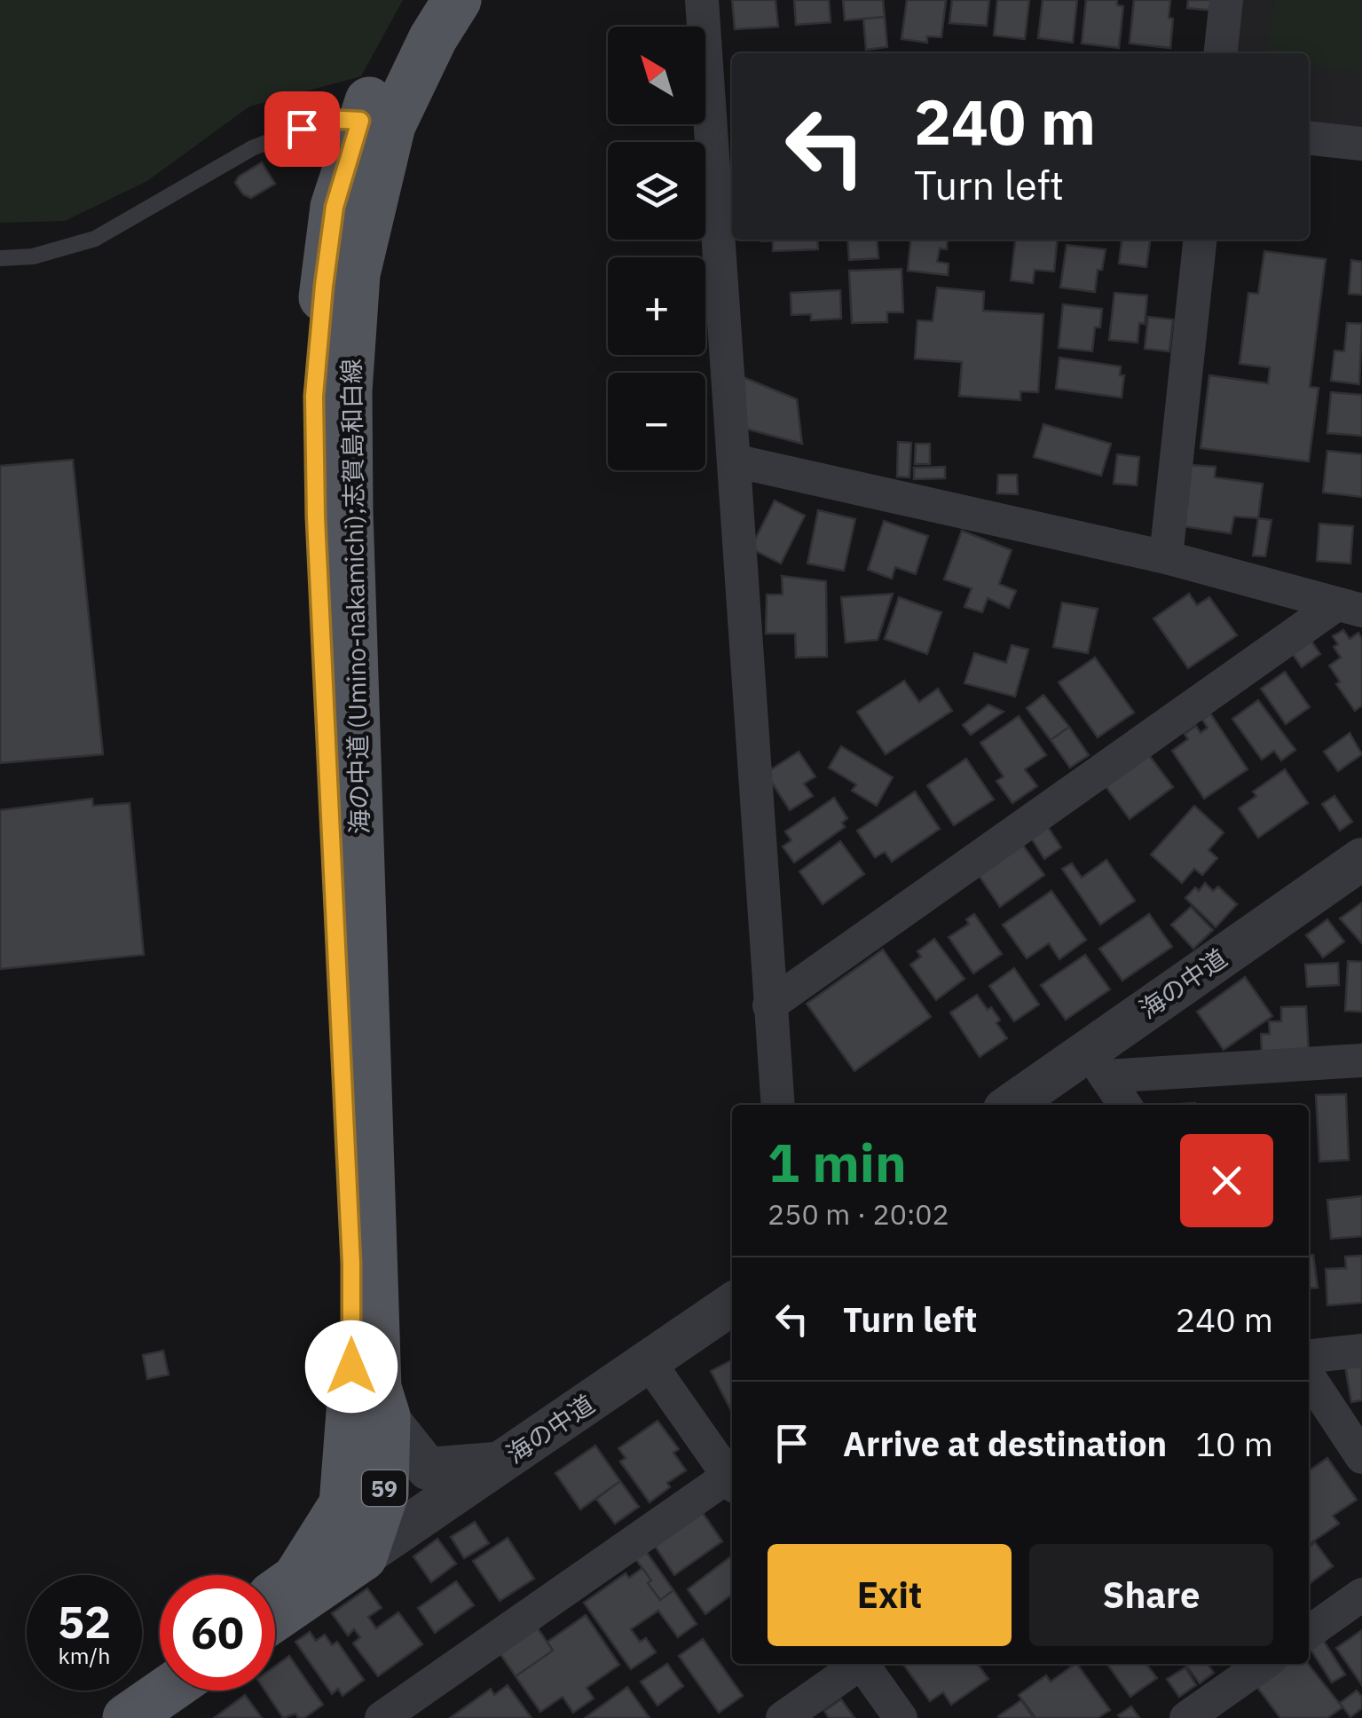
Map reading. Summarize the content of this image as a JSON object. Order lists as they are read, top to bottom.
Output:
{
  "streets": {
    "main road": ["海の中道 (Umino-nakamichi);志賀島和白線", "59"],
    "street": ["海の中道"]
  },
  "crossings": [
    ["海の中道 (Umino-nakamichi);志賀島和白線", "海の中道"]
  ],
  "north": "top left",
  "page": {
    "map_buttons": ["+", "−"],
    "turn": ["240 m", "Turn left"],
    "heading": ["1 min", "250 m · 20:02"],
    "list": [
      {
        "name": "Turn left",
        "value": "240 m"
      },
      {
        "name": "Arrive at destination",
        "value": "10 m"
      }
    ],
    "buttons": ["Exit", "Share"],
    "speed": "52 km/h",
    "limit": "60"
  }
}
